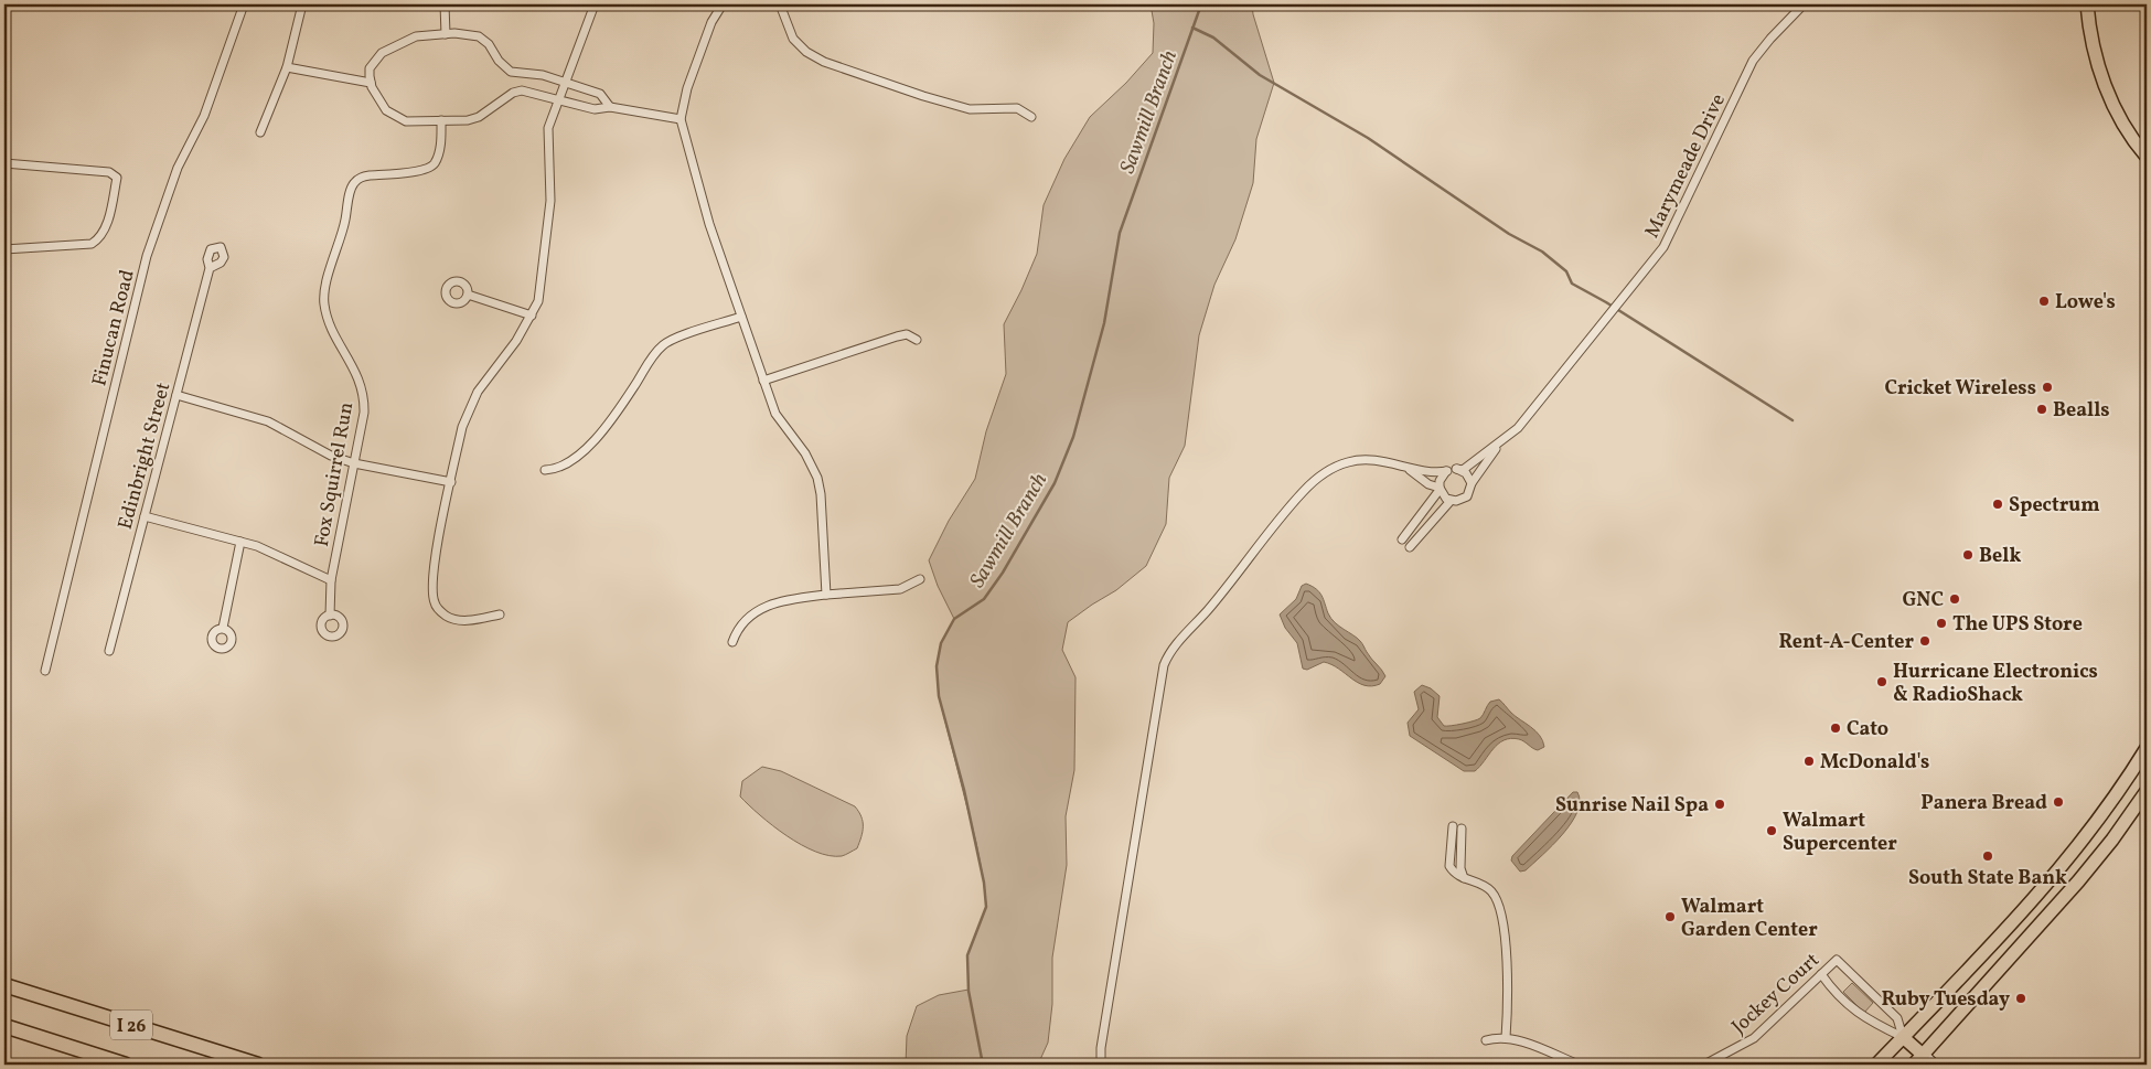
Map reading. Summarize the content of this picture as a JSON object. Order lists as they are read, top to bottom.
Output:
{
  "streets": {
    "highway": ["I 26"],
    "street": [
      "Marymeade Drive",
      "Finucan Road",
      "Edinbright Street",
      "Fox Squirrel Run",
      "Jockey Court"
    ]
  },
  "water": ["Sawmill Branch"],
  "places": [
    "Lowe's",
    "Cricket Wireless",
    "Bealls",
    "Spectrum",
    "Belk",
    "GNC",
    "The UPS Store",
    "Rent-A-Center",
    "Hurricane Electronics & RadioShack",
    "Cato",
    "McDonald's",
    "Panera Bread",
    "Sunrise Nail Spa",
    "Walmart Supercenter",
    "South State Bank",
    "Walmart Garden Center",
    "Ruby Tuesday"
  ]
}
